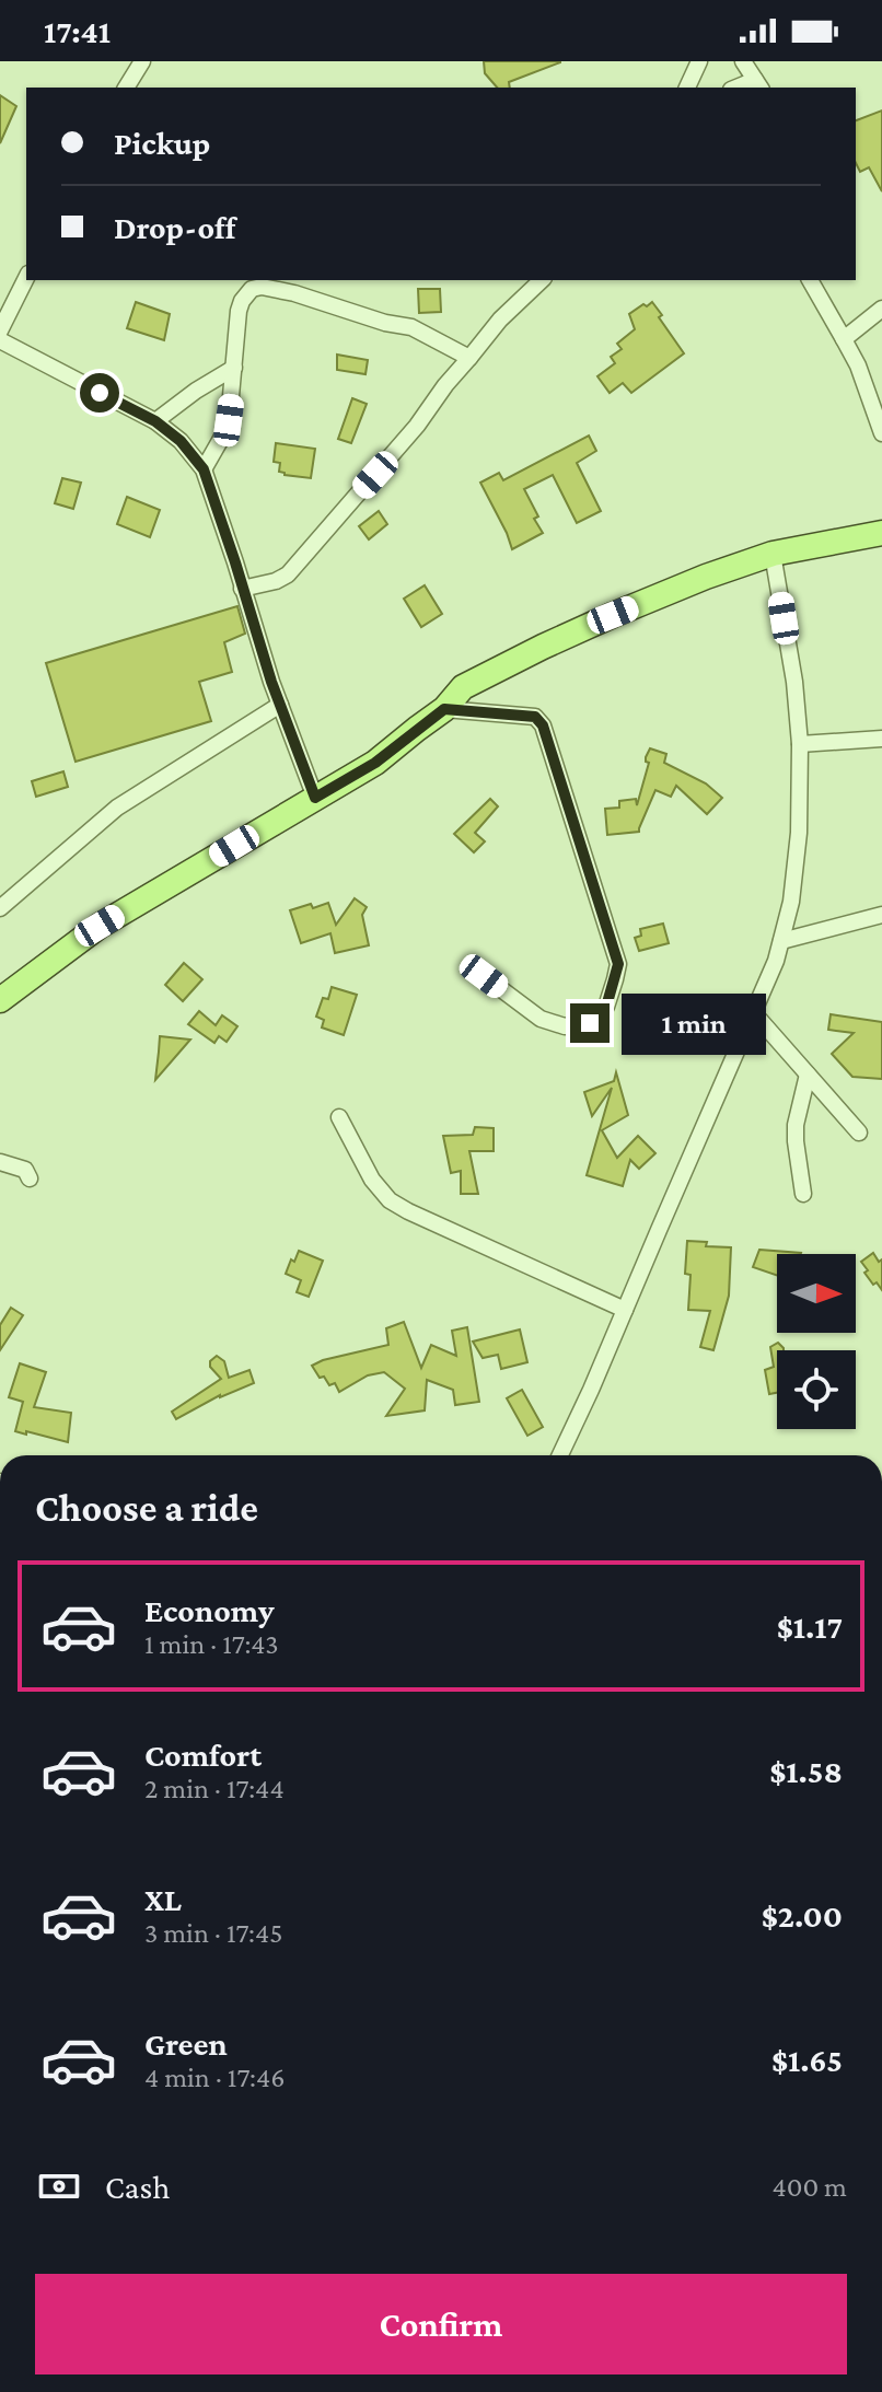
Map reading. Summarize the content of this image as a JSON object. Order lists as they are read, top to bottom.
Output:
{
  "north": "right",
  "page": {
    "status": "17:41",
    "banner": ["Pickup", "Drop-off"],
    "bubble": "1 min",
    "heading": "Choose a ride",
    "list": [
      {
        "name": "Economy",
        "note": "1 min · 17:43",
        "value": "$1.17"
      },
      {
        "name": "Comfort",
        "note": "2 min · 17:44",
        "value": "$1.58"
      },
      {
        "name": "XL",
        "note": "3 min · 17:45",
        "value": "$2.00"
      },
      {
        "name": "Green",
        "note": "4 min · 17:46",
        "value": "$1.65"
      }
    ],
    "pay": ["Cash", "400 m"],
    "buttons": "Confirm"
  }
}
